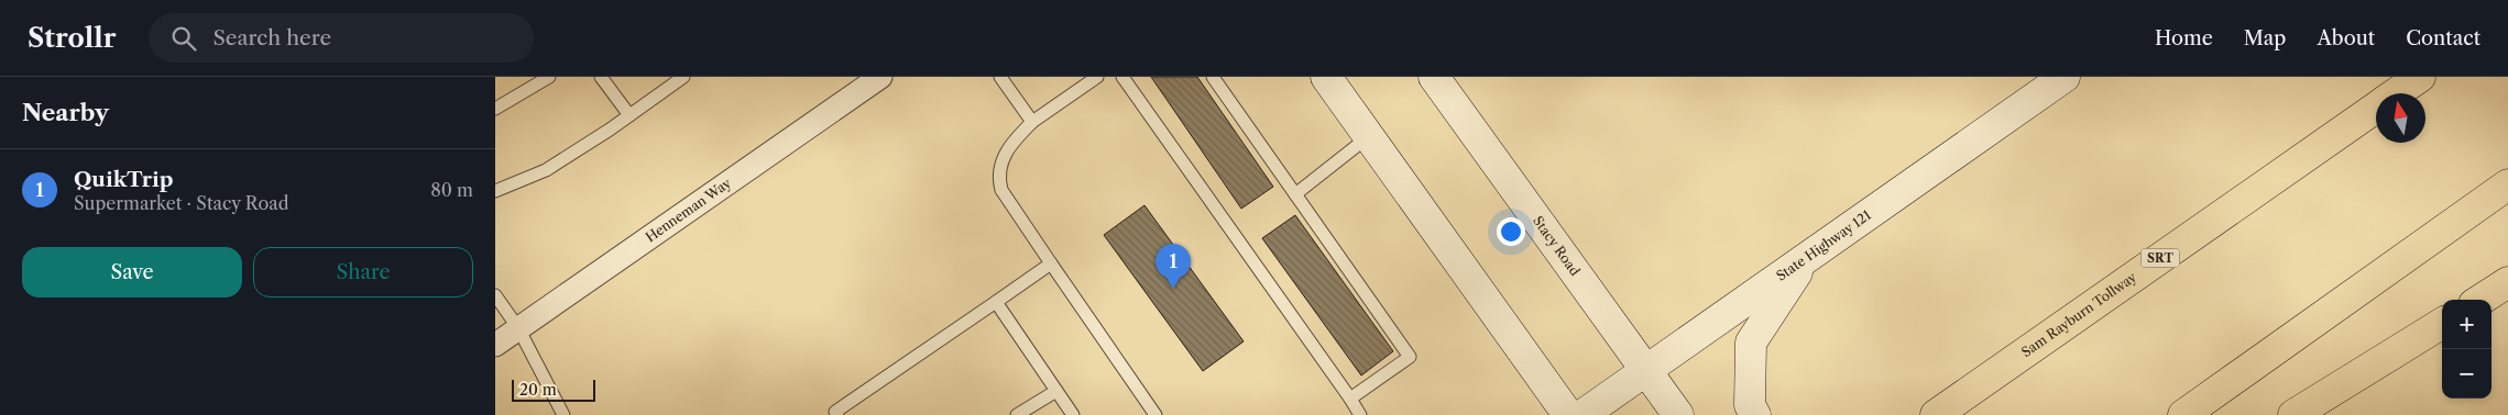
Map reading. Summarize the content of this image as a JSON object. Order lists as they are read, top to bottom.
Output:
{
  "streets": {
    "highway": ["SRT", "Sam Rayburn Tollway"],
    "main road": ["Stacy Road", "State Highway 121"],
    "street": ["Henneman Way"]
  },
  "crossings": [
    ["Stacy Road", "State Highway 121"]
  ],
  "scale_bar": "20 m",
  "north": "top",
  "page": {
    "header": "Strollr",
    "search": "Search here",
    "nav": [
      "Home",
      "Map",
      "About",
      "Contact"
    ],
    "heading": "Nearby",
    "list": [
      {
        "mark": "1",
        "name": "QuikTrip",
        "note": "Supermarket · Stacy Road",
        "value": "80 m"
      }
    ],
    "buttons": ["Save", "Share"],
    "pins": "1",
    "map_buttons": ["+", "−"],
    "scale": "20 m"
  }
}
